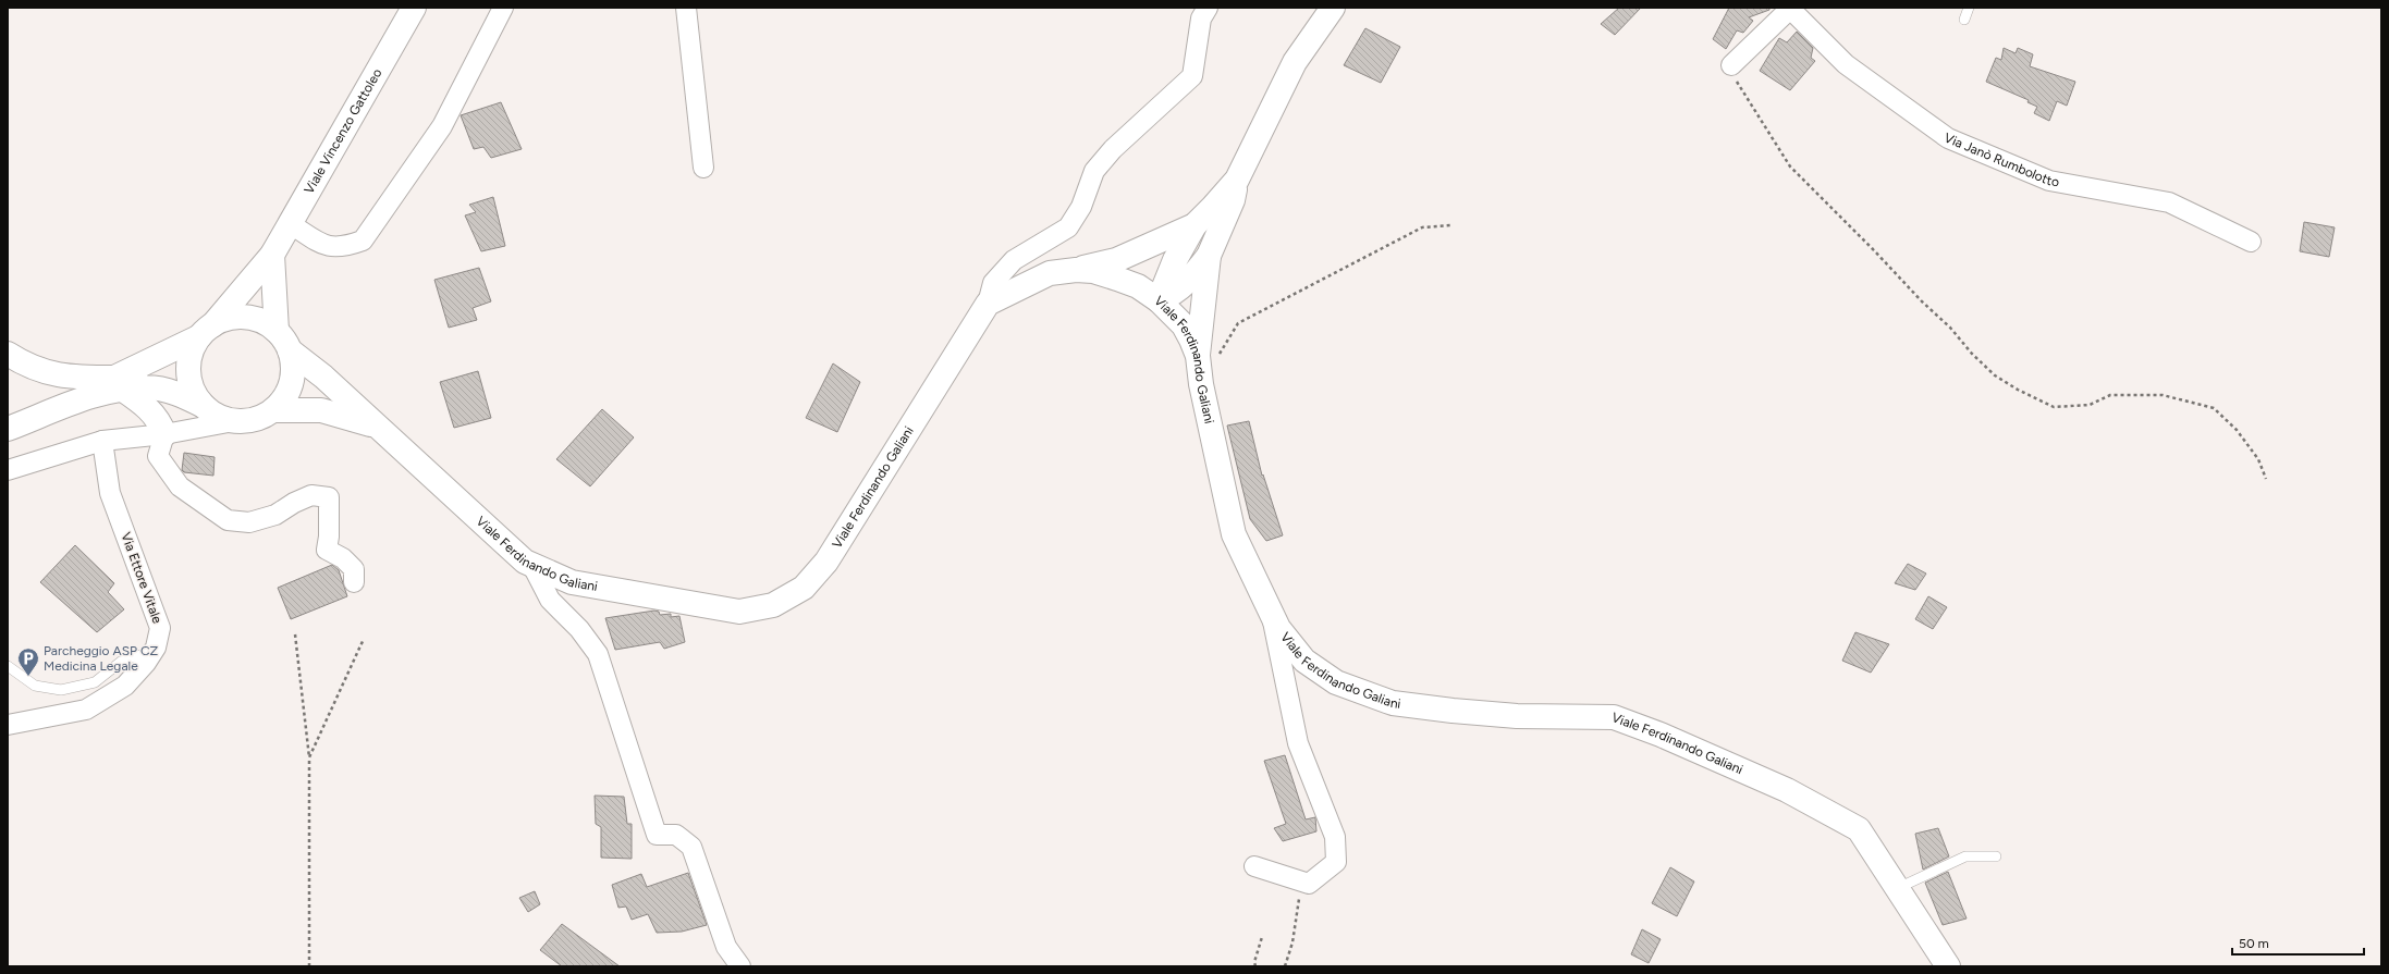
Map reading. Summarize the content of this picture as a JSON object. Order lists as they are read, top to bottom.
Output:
{
  "streets": {
    "main road": ["Viale Vincenzo Gattoleo", "Viale Ferdinando Galiani"],
    "street": ["Via Janò Rumbolotto", "Via Ettore Vitale"]
  },
  "crossings": [
    ["Viale Vincenzo Gattoleo", "Viale Ferdinando Galiani"]
  ],
  "places": {
    "parking": ["Parcheggio ASP CZ Medicina Legale"]
  },
  "scale_bar": "50 m"
}
